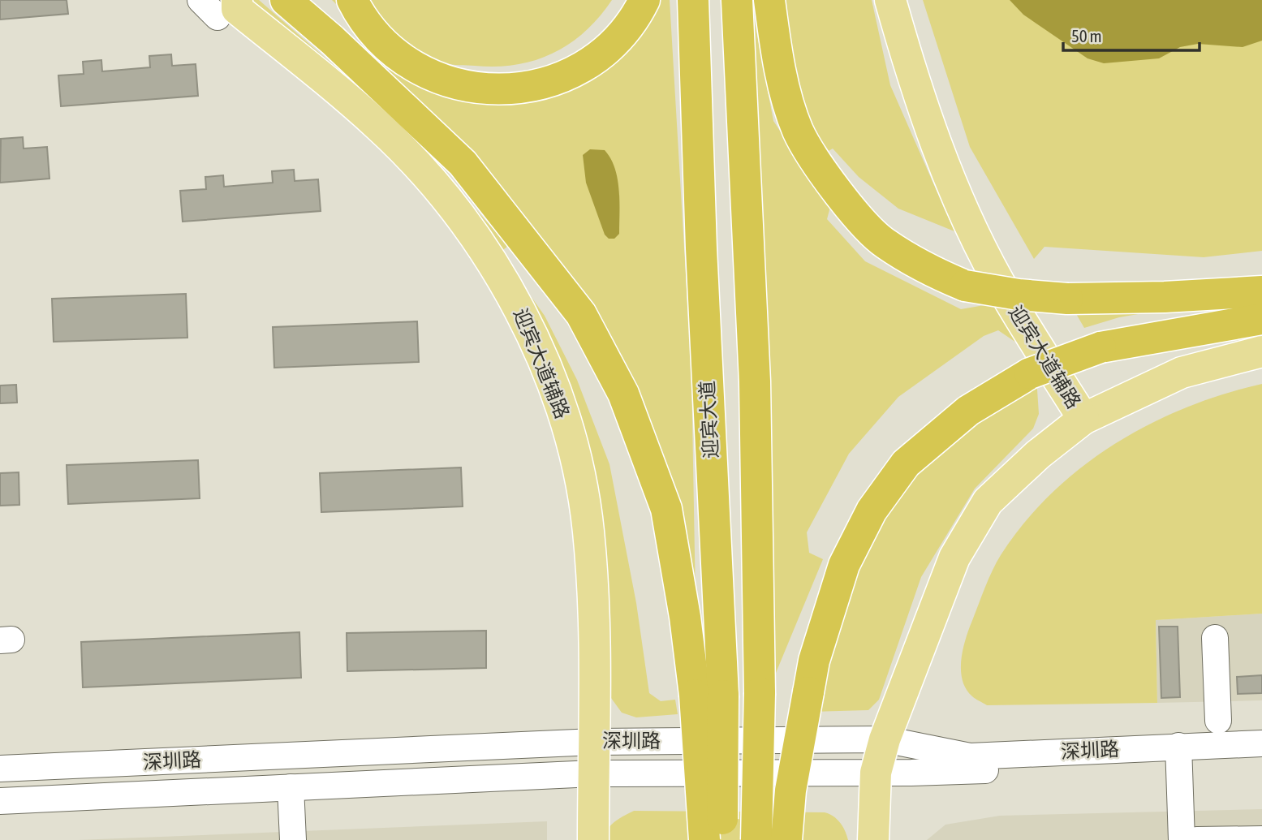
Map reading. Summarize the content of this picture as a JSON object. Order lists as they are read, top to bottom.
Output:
{
  "streets": {
    "highway": ["迎宾大道"],
    "main road": ["迎宾大道辅路"],
    "street": ["深圳路"]
  },
  "crossings": [
    ["迎宾大道辅路", "深圳路"]
  ],
  "scale_bar": "50 m"
}
